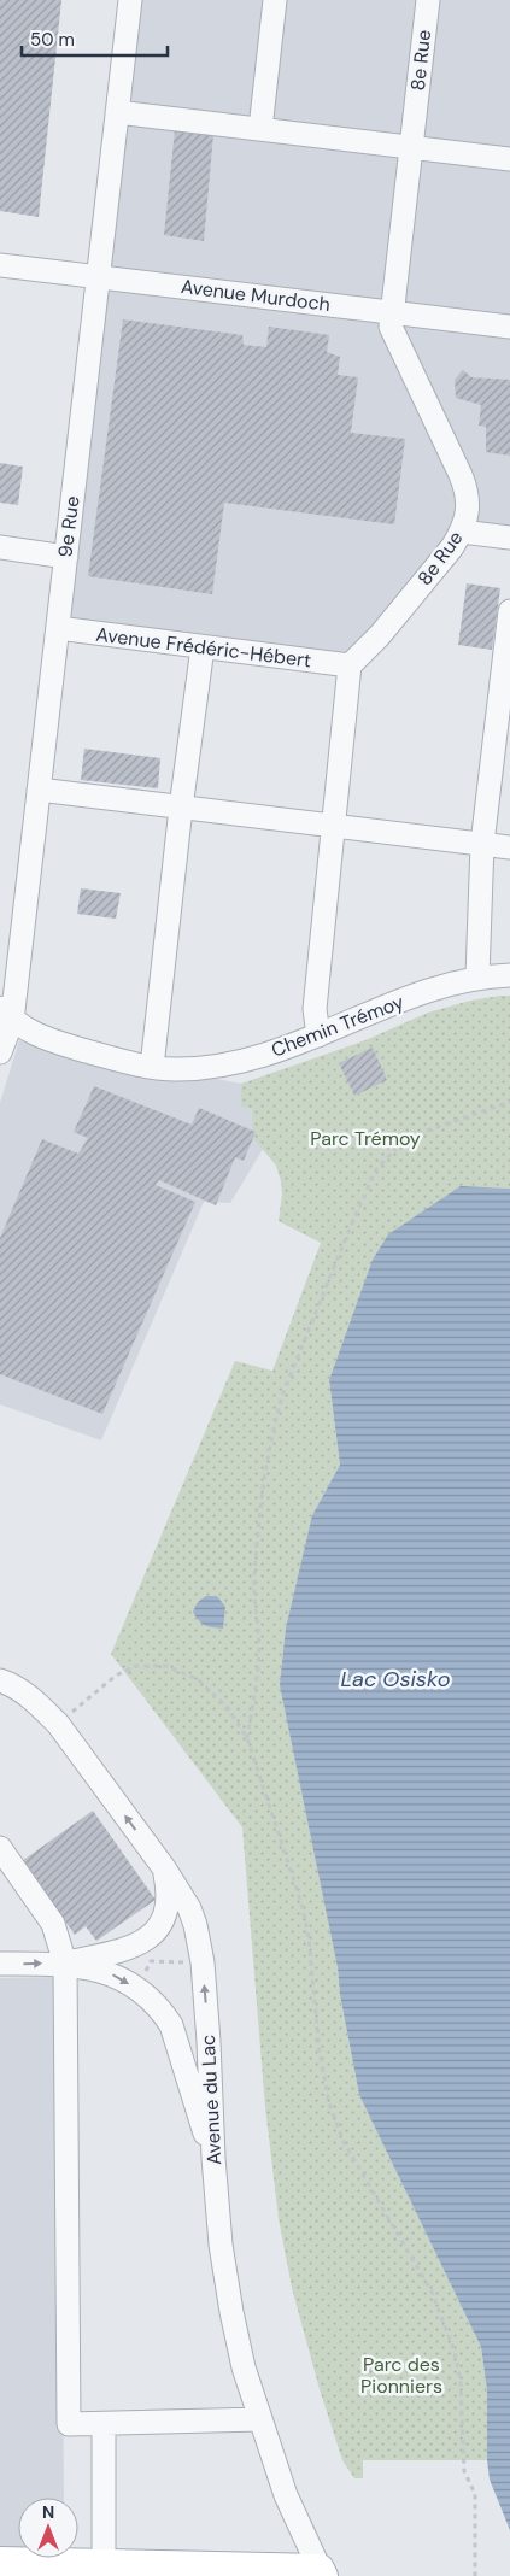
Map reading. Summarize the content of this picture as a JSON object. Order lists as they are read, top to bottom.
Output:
{
  "streets": {
    "street": [
      "8e Rue",
      "Avenue Murdoch",
      "9e Rue",
      "Avenue Frédéric-Hébert",
      "Chemin Trémoy",
      "Avenue du Lac"
    ]
  },
  "crossings": [
    ["8e Rue", "Avenue Murdoch"],
    ["8e Rue", "Avenue Frédéric-Hébert"],
    ["Avenue Murdoch", "9e Rue"],
    ["9e Rue", "Avenue Frédéric-Hébert"],
    ["9e Rue", "Chemin Trémoy"]
  ],
  "water": ["Lac Osisko"],
  "parks": ["Parc Trémoy", "Parc des Pionniers"],
  "scale_bar": "50 m",
  "north": "top"
}
